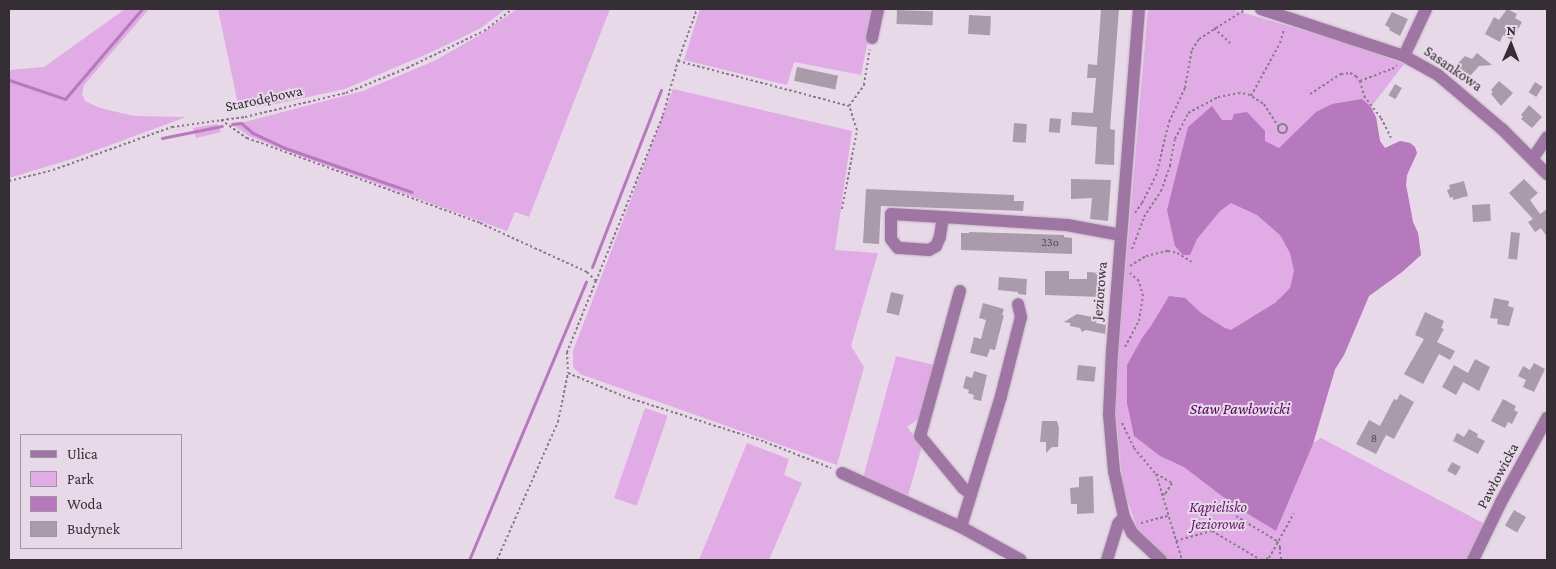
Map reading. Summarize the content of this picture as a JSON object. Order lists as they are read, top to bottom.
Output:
{
  "streets": {
    "street": ["Sasankowa", "Jeziorowa", "Pawłowicka"],
    "path": ["Starodębowa"]
  },
  "water": ["Staw Pawłowicki"],
  "parks": ["Kąpielisko Jeziorowa"],
  "house_numbers": ["23o", "8"],
  "legend": [
    "Ulica",
    "Park",
    "Woda",
    "Budynek"
  ],
  "north": "top"
}
